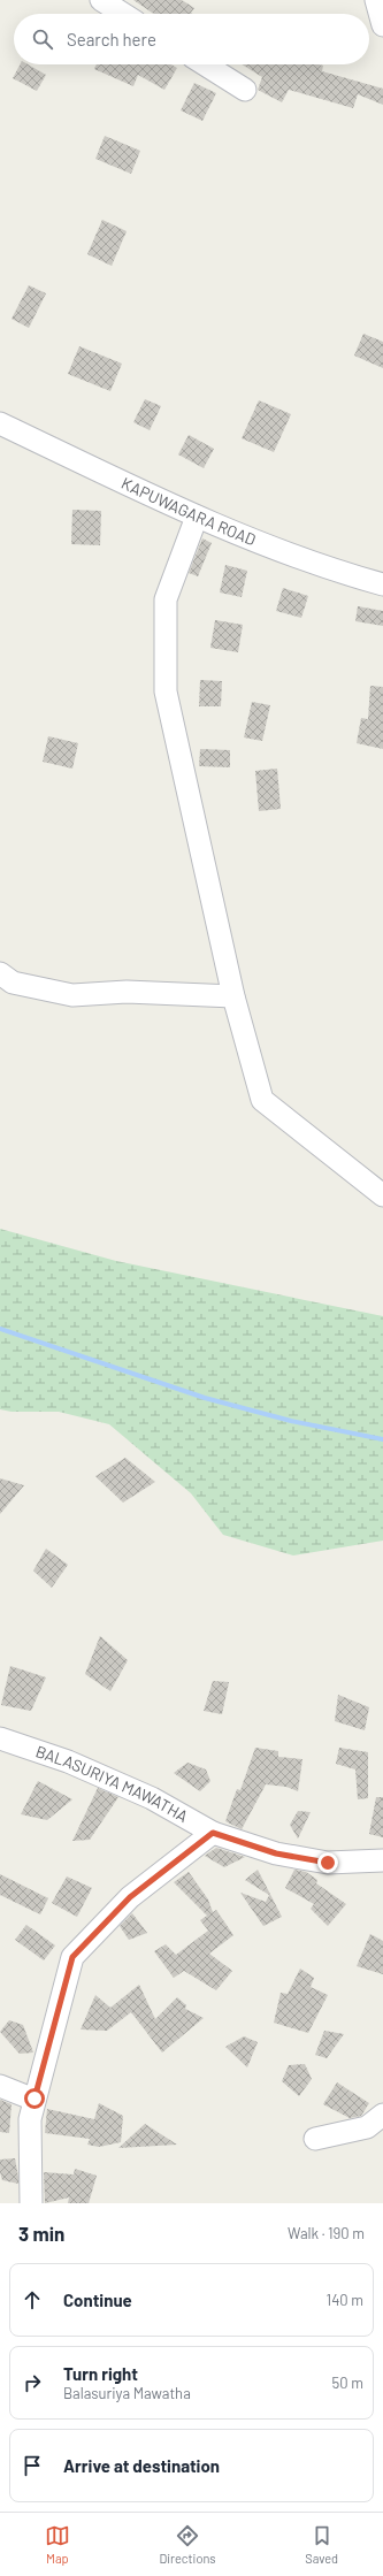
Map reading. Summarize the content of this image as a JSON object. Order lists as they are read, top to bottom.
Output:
{
  "streets": {
    "street": ["KAPUWAGARA ROAD", "BALASURIYA MAWATHA"]
  },
  "page": {
    "search": "Search here",
    "heading": ["3 min", "Walk · 190 m"],
    "list": [
      ["Continue", "140 m"],
      ["Turn right", "Balasuriya Mawatha", "50 m"],
      "Arrive at destination"
    ],
    "nav": ["Map", "Directions", "Saved"]
  }
}
